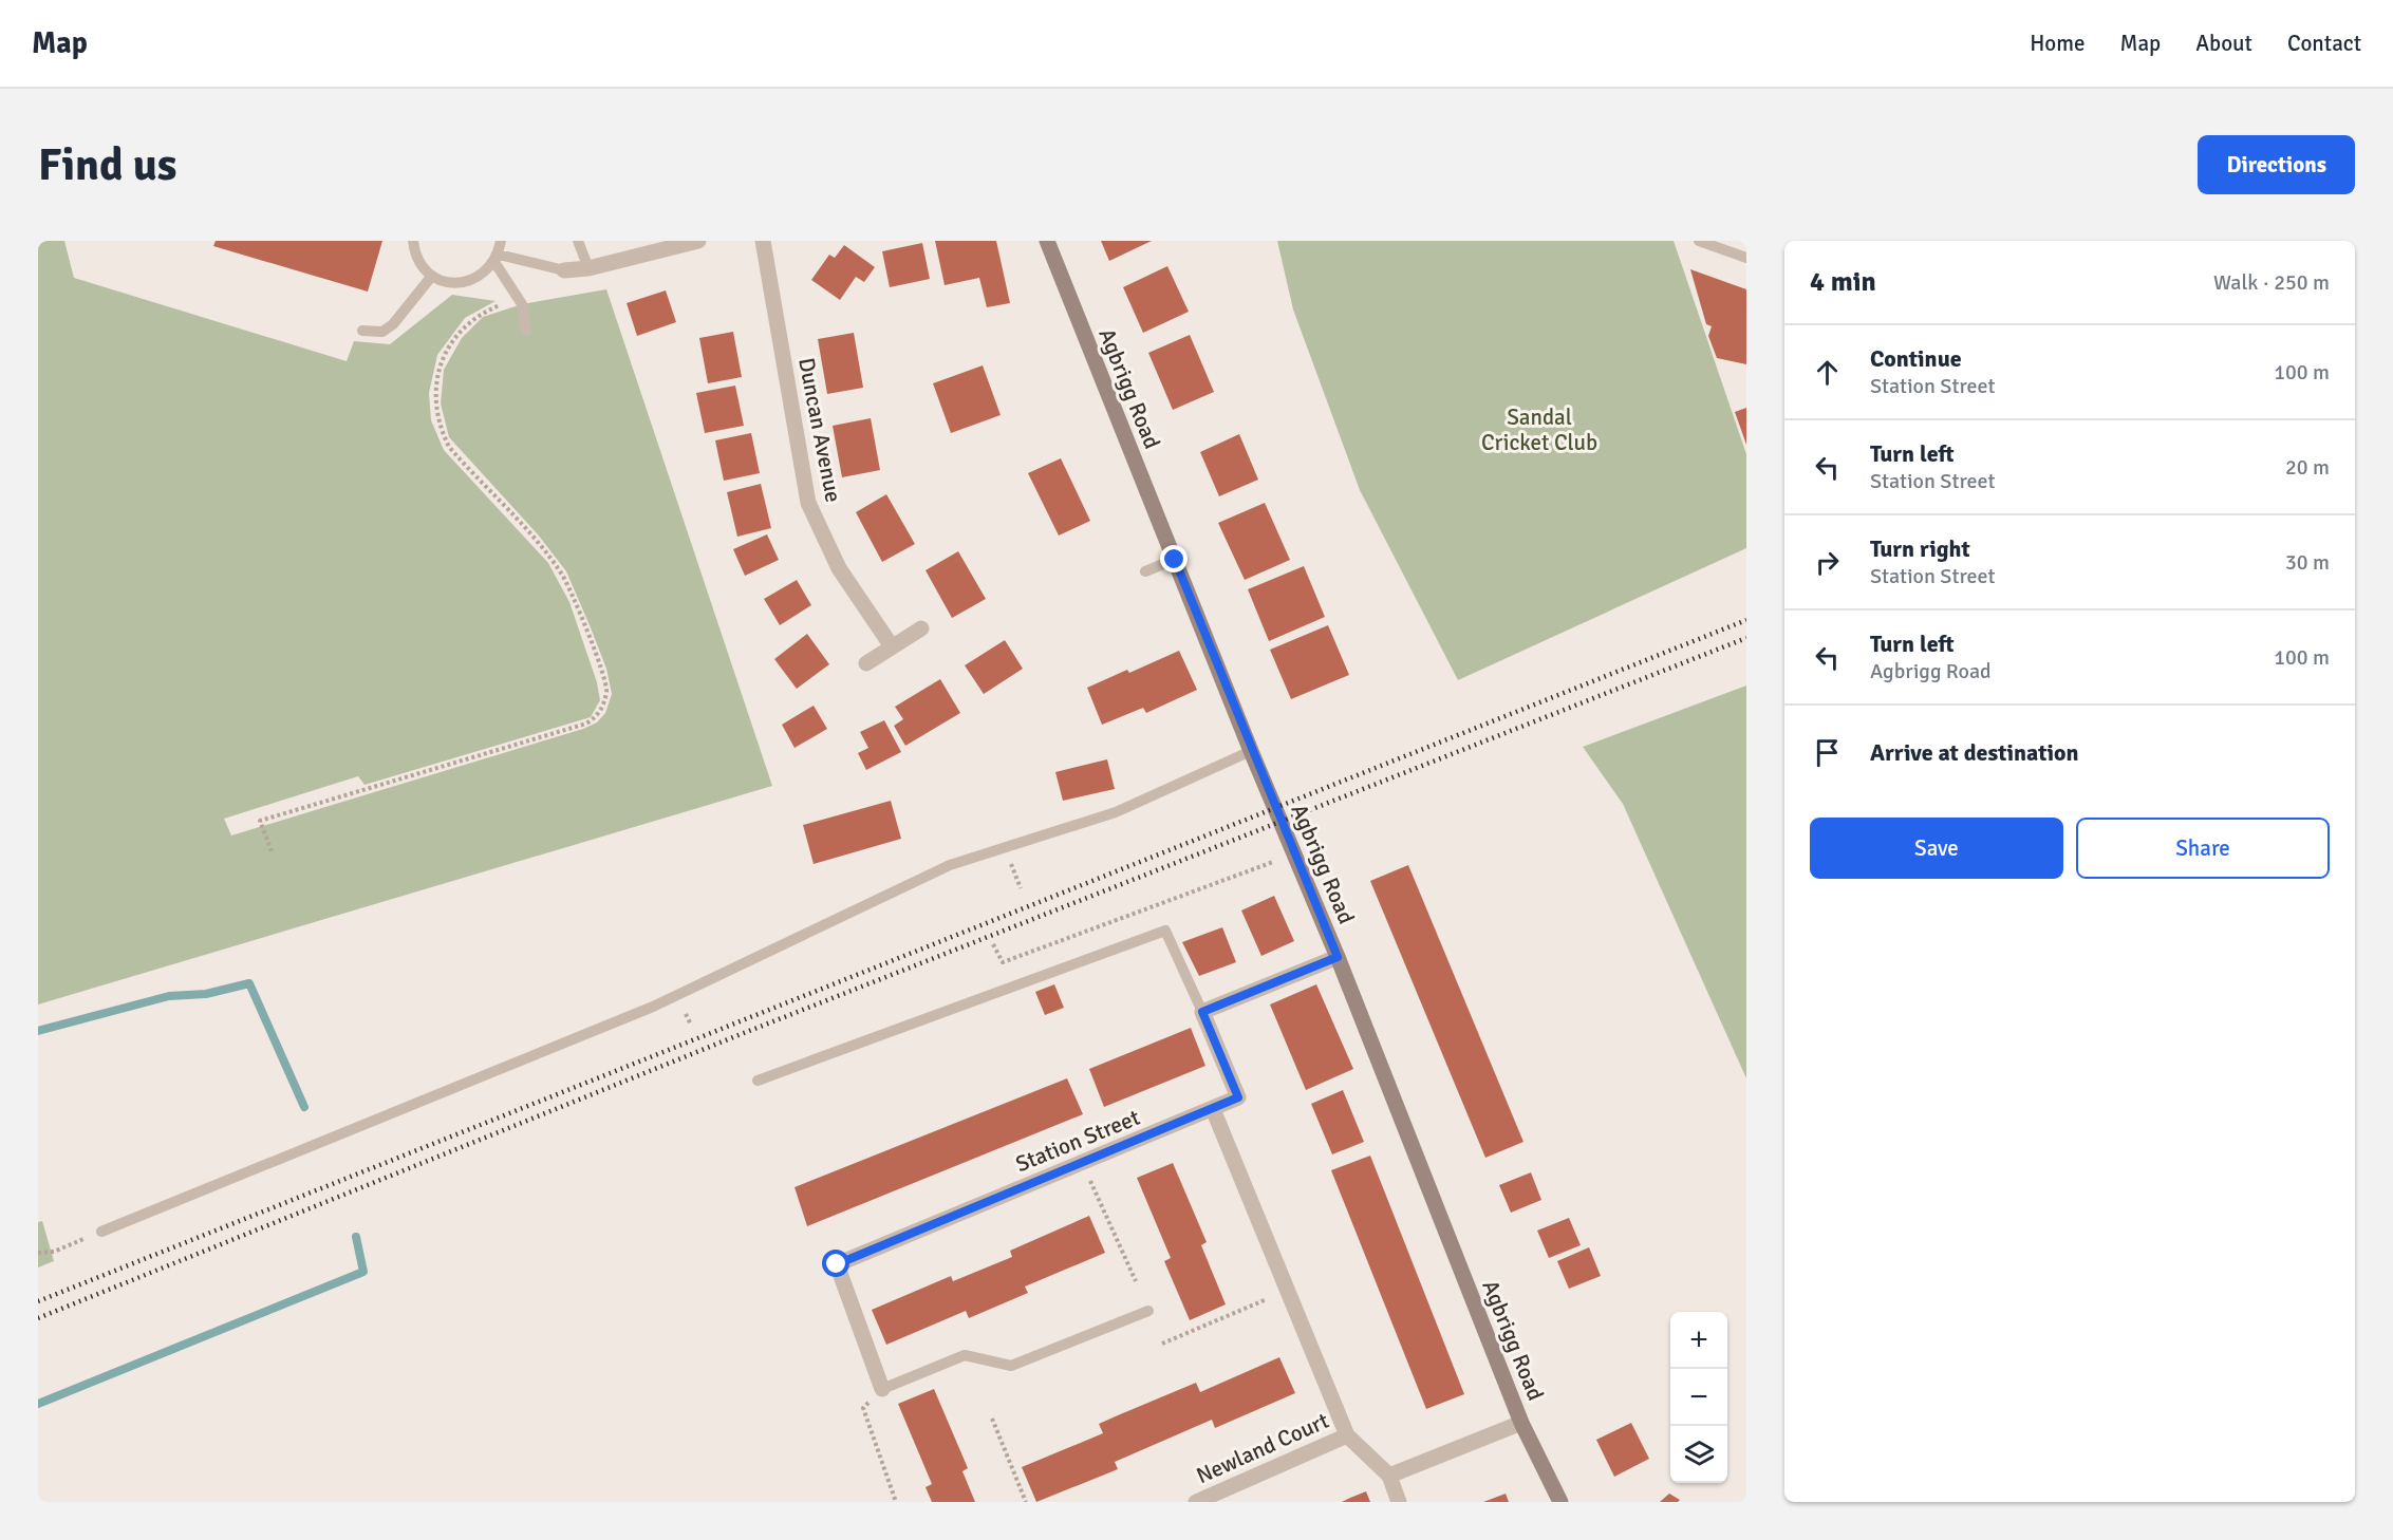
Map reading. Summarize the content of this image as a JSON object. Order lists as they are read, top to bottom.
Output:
{
  "streets": {
    "main road": ["Agbrigg Road"],
    "street": ["Duncan Avenue", "Station Street", "Newland Court"]
  },
  "parks": ["Sandal Cricket Club"],
  "page": {
    "header": "Map",
    "nav": [
      "Home",
      "Map",
      "About",
      "Contact"
    ],
    "buttons": [
      "Directions",
      ["Save", "Share"]
    ],
    "title": "Find us",
    "heading": ["4 min", "Walk · 250 m"],
    "list": [
      ["Continue", "Station Street", "100 m"],
      ["Turn left", "Station Street", "20 m"],
      ["Turn right", "Station Street", "30 m"],
      ["Turn left", "Agbrigg Road", "100 m"],
      "Arrive at destination"
    ],
    "map_buttons": ["+", "−"]
  }
}
